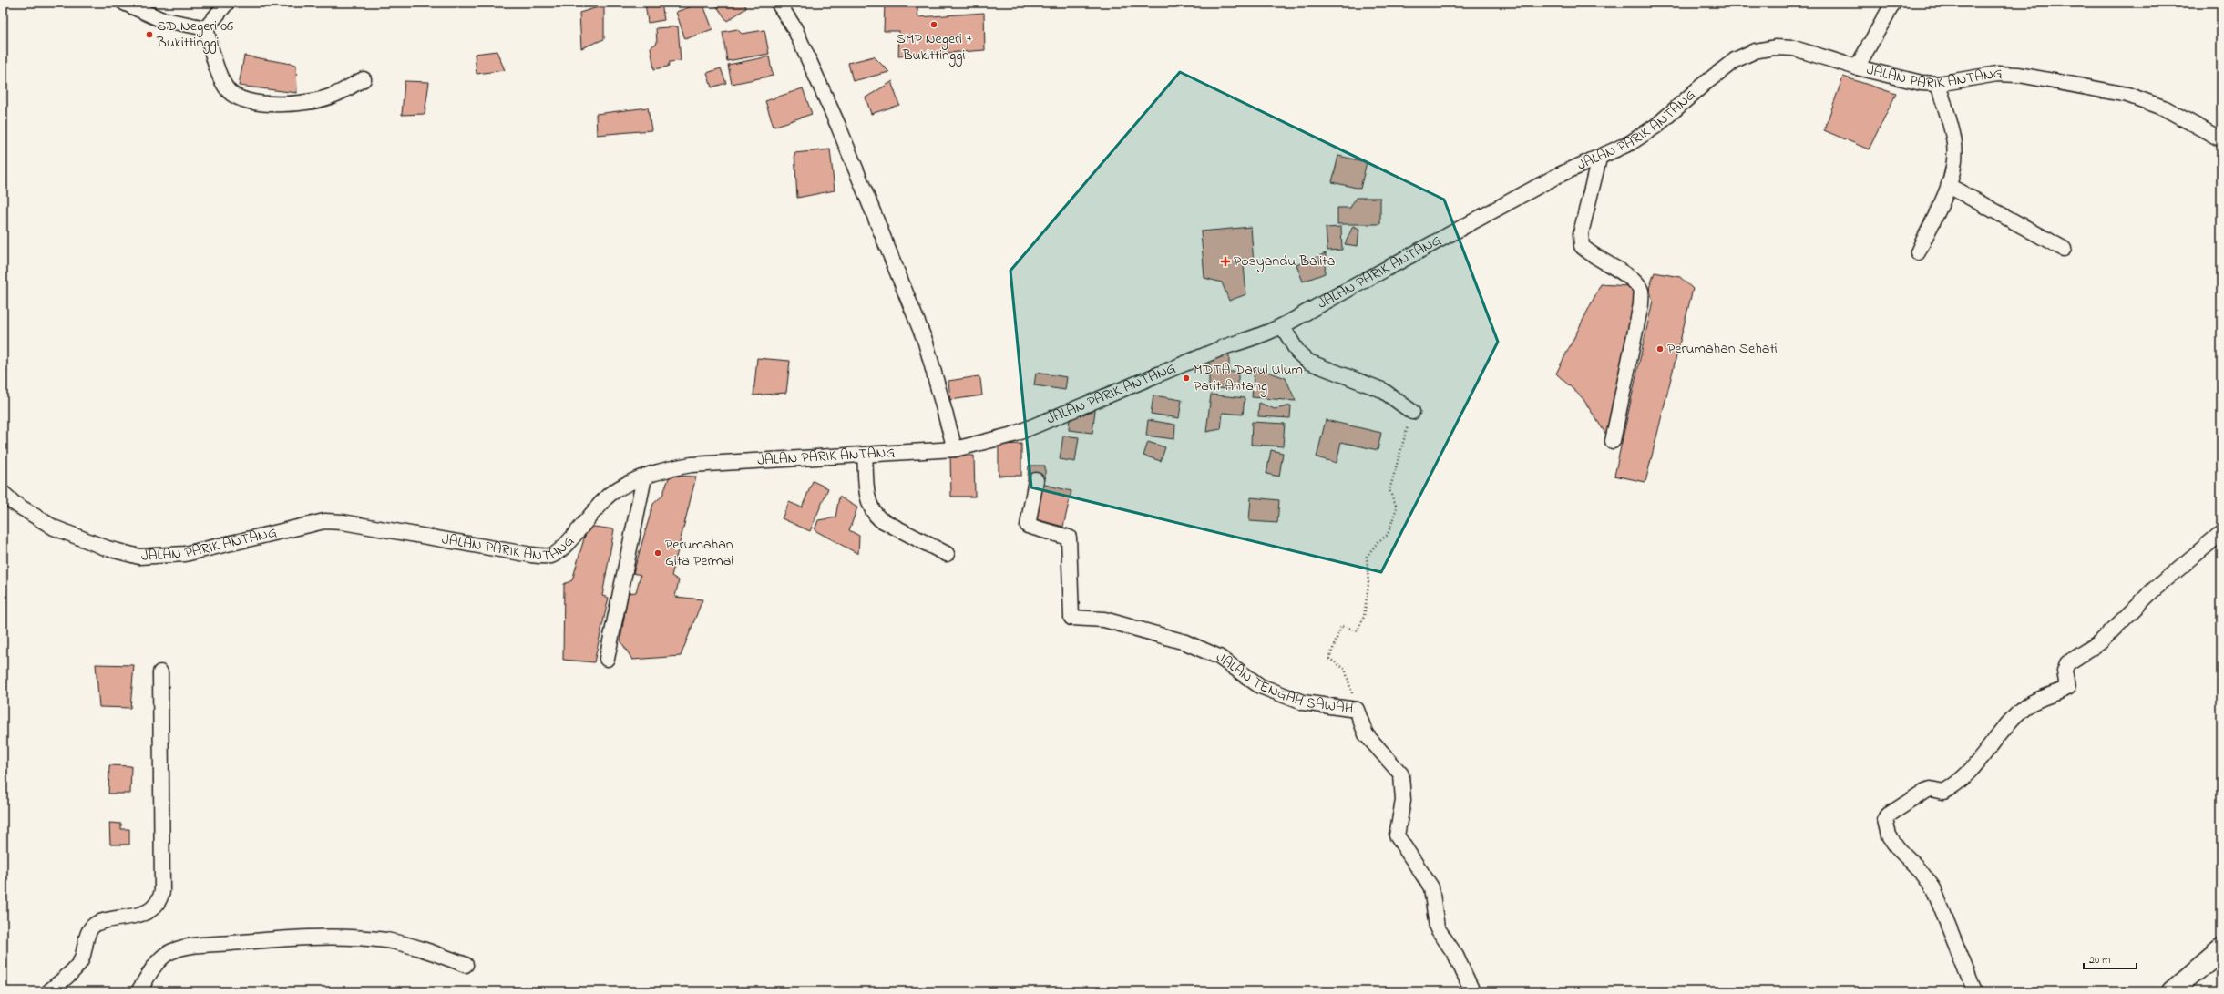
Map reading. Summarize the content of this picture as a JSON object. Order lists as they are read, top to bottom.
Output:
{
  "streets": {
    "street": ["JALAN PARIK ANTANG", "JALAN TENGAH SAWAH"]
  },
  "places": {
    "other": [
      "SMP Negeri 7 Bukittinggi",
      "SD Negeri 06 Bukittinggi",
      "Perumahan Sehati",
      "MDTA Darul Ulum Parit Antang",
      "Perumahan Gita Permai"
    ],
    "health": ["Posyandu Balita"]
  },
  "scale_bar": "20 m"
}
